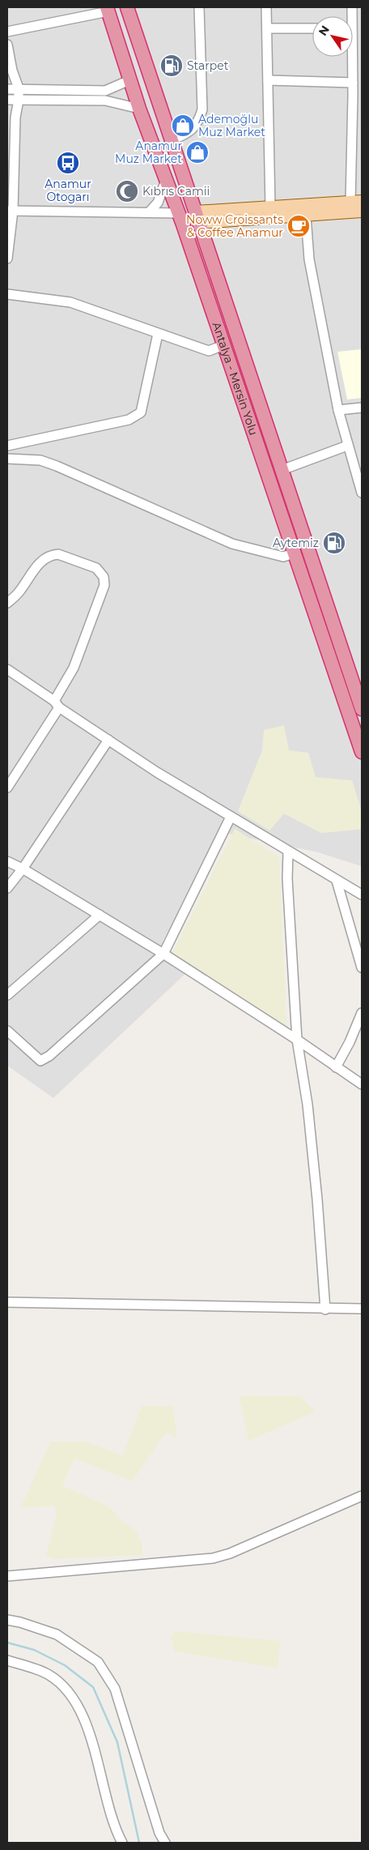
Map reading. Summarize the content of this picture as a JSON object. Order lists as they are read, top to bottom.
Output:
{
  "streets": {
    "highway": ["Antalya - Mersin Yolu"]
  },
  "places": {
    "fuel station": ["Starpet", "Aytemiz"],
    "shop": ["Ademoğlu Muz Market", "Anamur Muz Market"],
    "bus stop": ["Anamur Otogarı"],
    "mosque": ["Kıbrıs Camii"],
    "cafe": ["Noww Croissants & Coffee Anamur"]
  },
  "north": "top left"
}
